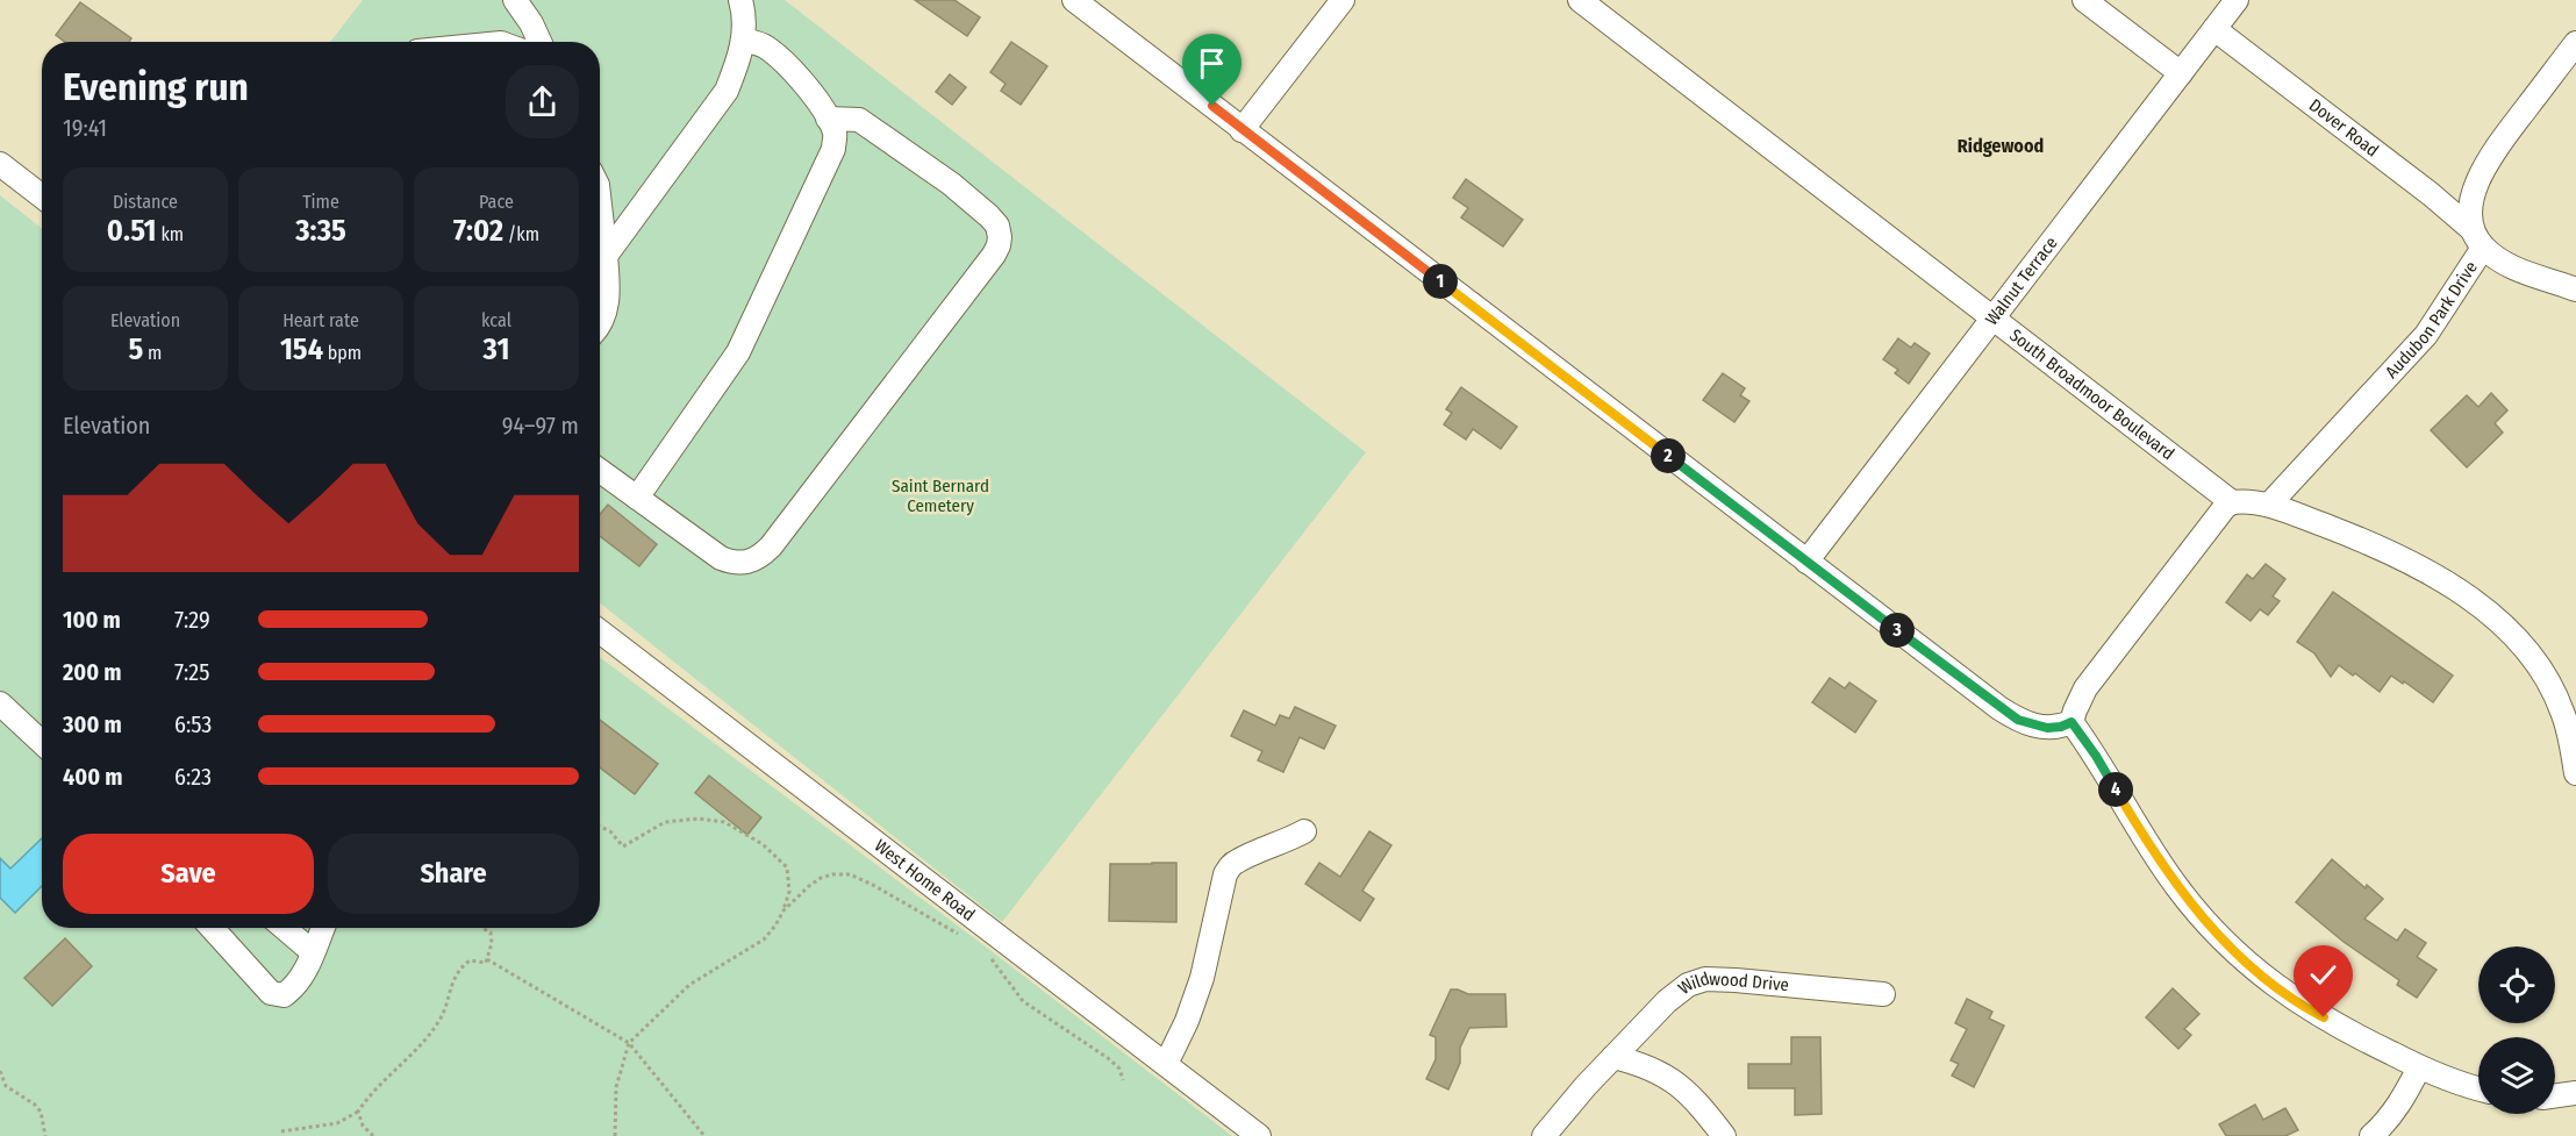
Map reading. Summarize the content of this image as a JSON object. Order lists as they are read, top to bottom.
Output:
{
  "streets": {
    "street": [
      "Dover Road",
      "Walnut Terrace",
      "Audubon Park Drive",
      "South Broadmoor Boulevard",
      "West Home Road",
      "Wildwood Drive"
    ]
  },
  "crossings": [
    ["Dover Road", "Walnut Terrace"],
    ["Dover Road", "Audubon Park Drive"],
    ["Walnut Terrace", "South Broadmoor Boulevard"]
  ],
  "districts": ["Ridgewood"],
  "parks": ["Saint Bernard Cemetery"],
  "page": {
    "heading": ["Evening run", "19:41"],
    "stats": [
      ["Distance", "0.51 km"],
      ["Time", "3:35"],
      ["Pace", "7:02 /km"],
      ["Elevation", "5 m"],
      ["Heart rate", "154 bpm"],
      ["kcal", "31"]
    ],
    "pins": [
      "1",
      "2",
      "3",
      "4"
    ],
    "chart": ["Elevation", "94–97 m"],
    "list": [
      {
        "name": "100 m",
        "note": "7:29"
      },
      {
        "name": "200 m",
        "note": "7:25"
      },
      {
        "name": "300 m",
        "note": "6:53"
      },
      {
        "name": "400 m",
        "note": "6:23"
      }
    ],
    "buttons": ["Save", "Share"]
  }
}
